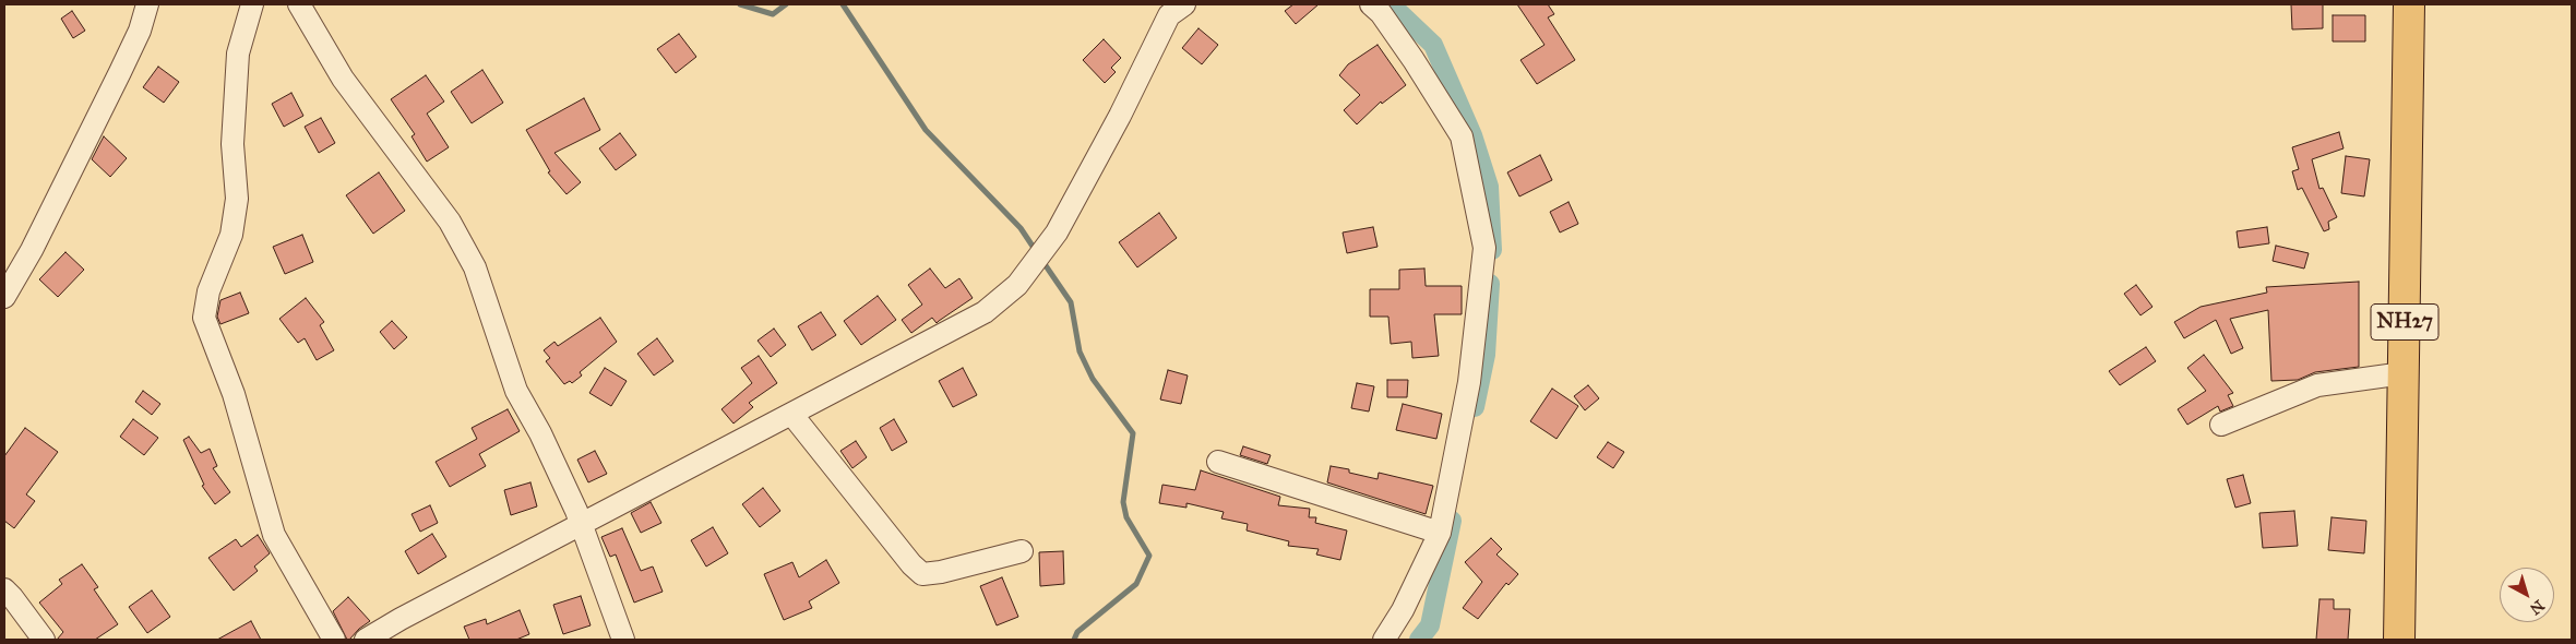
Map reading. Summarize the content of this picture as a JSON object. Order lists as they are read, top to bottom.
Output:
{
  "streets": {
    "highway": ["NH27"]
  },
  "north": "bottom right"
}
